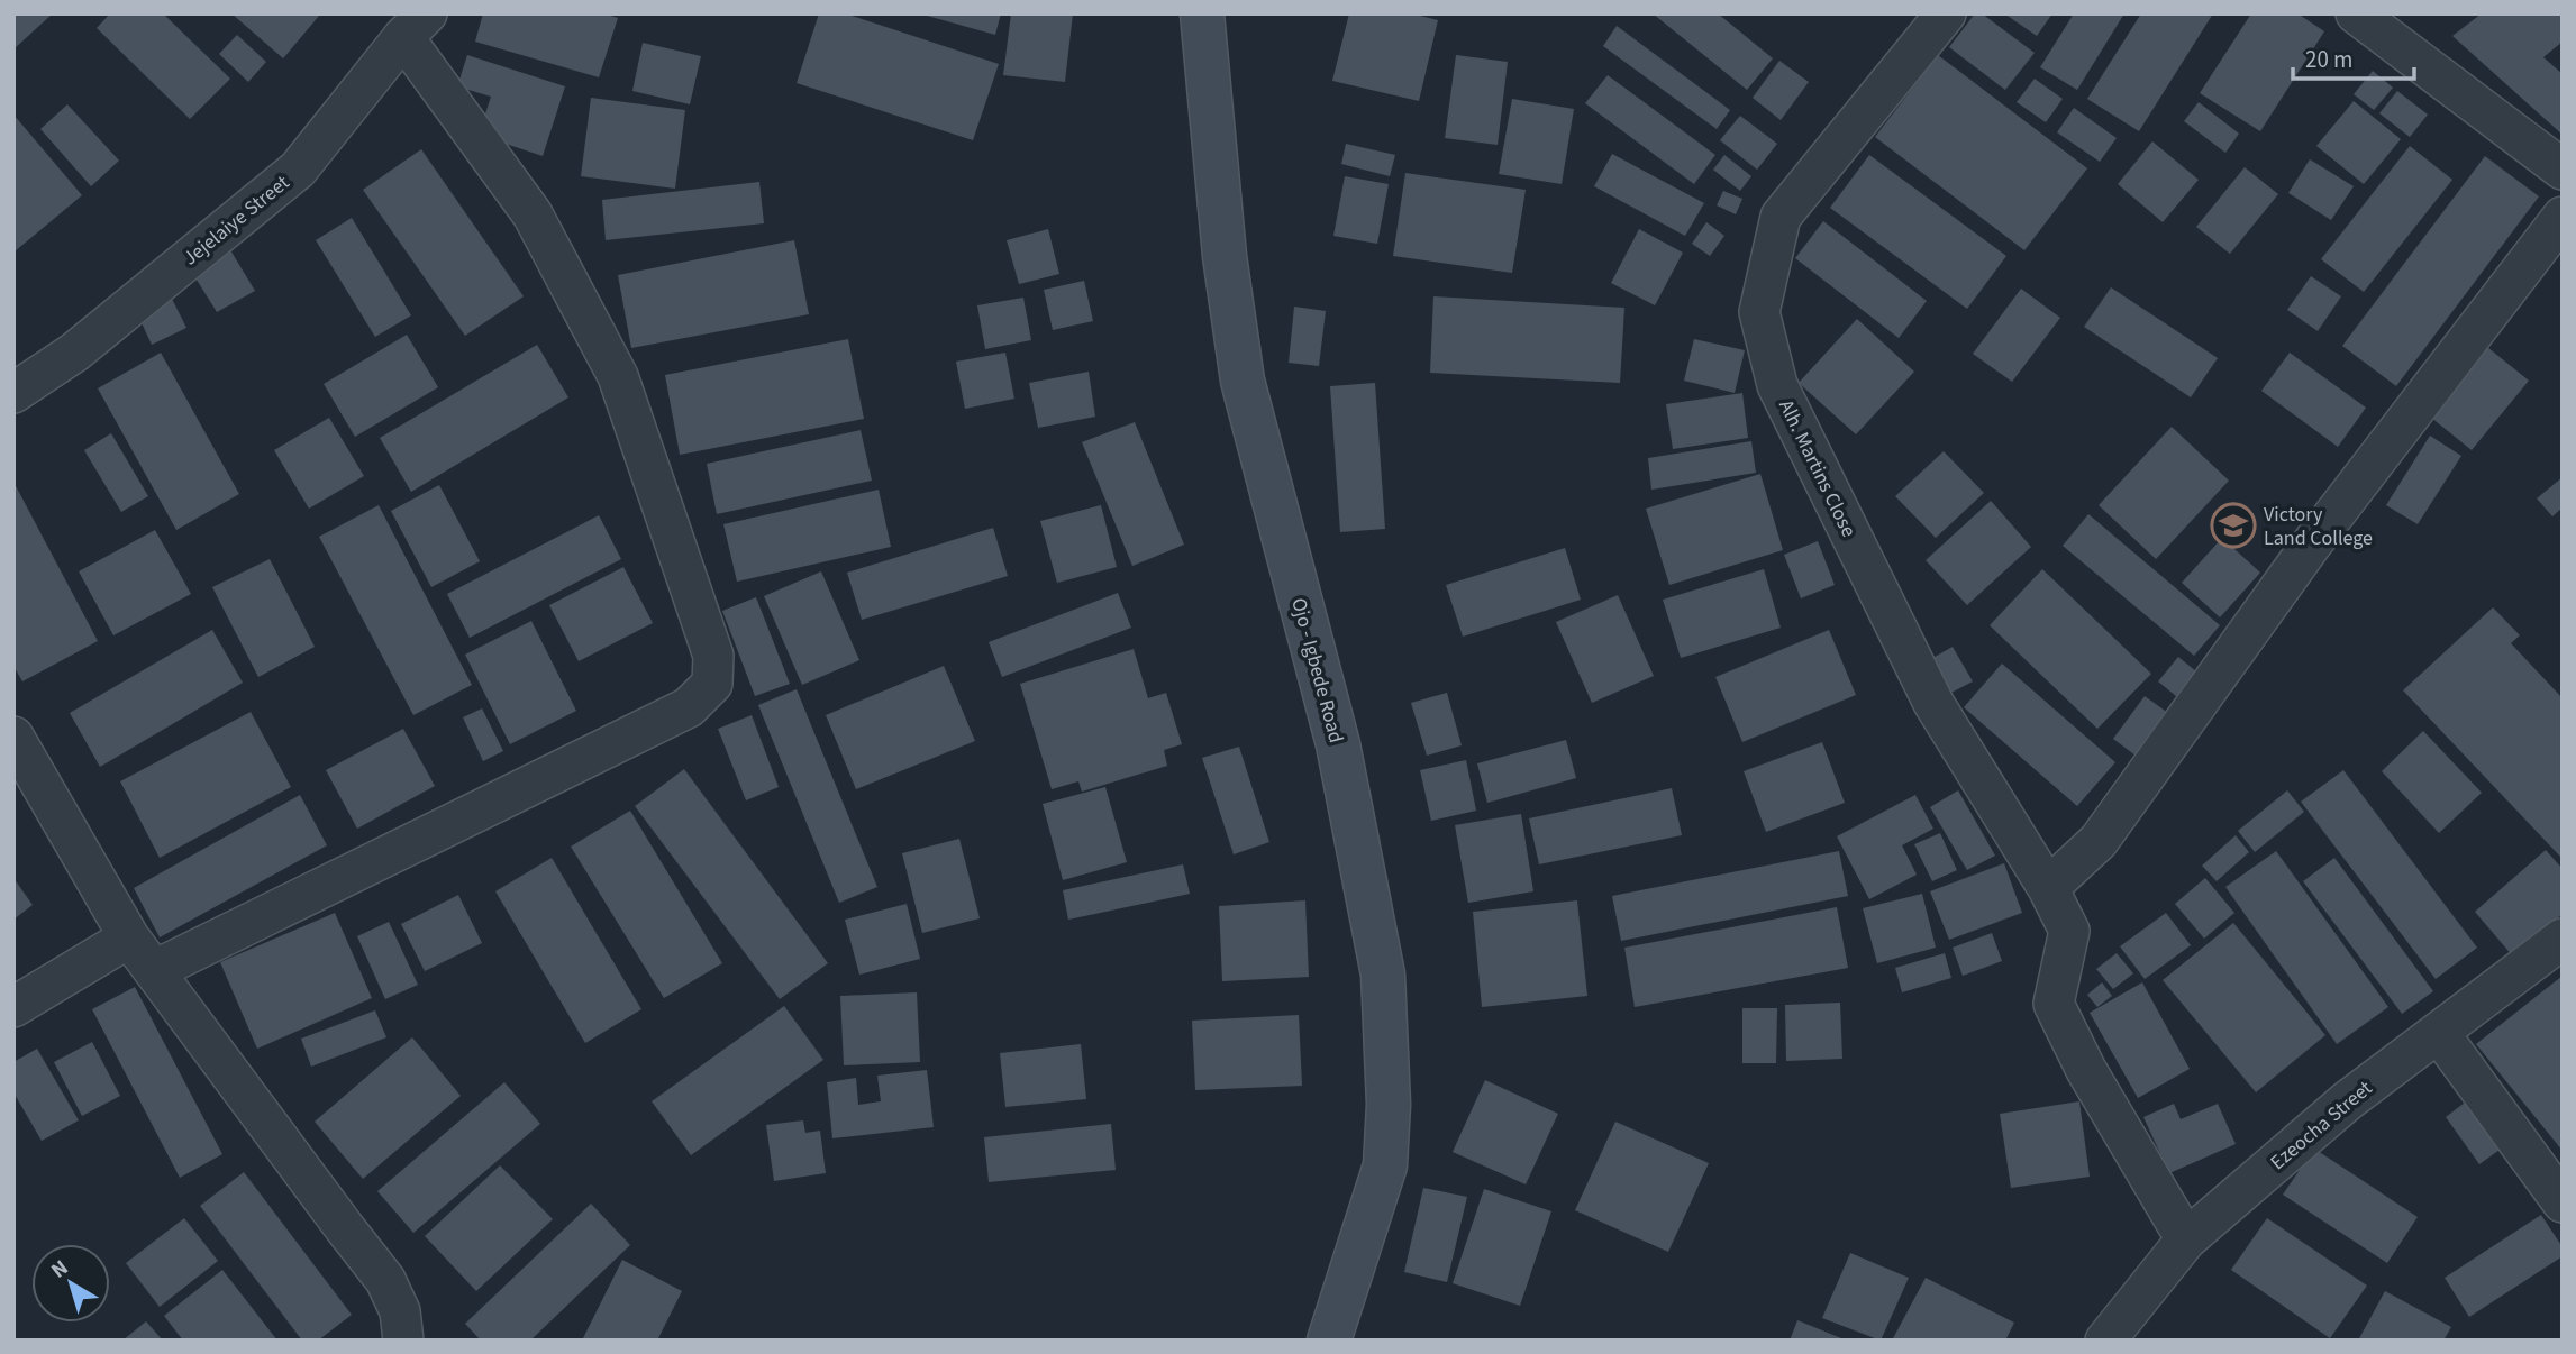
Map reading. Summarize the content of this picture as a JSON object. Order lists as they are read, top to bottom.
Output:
{
  "streets": {
    "main road": ["Ojo - Igbede Road"],
    "street": ["Jejelaiye Street", "Alh. Martins Close", "Ezeocha Street"]
  },
  "crossings": [
    ["Alh. Martins Close", "Ezeocha Street"]
  ],
  "places": {
    "school or university": ["Victory Land College"]
  },
  "scale_bar": "20 m",
  "north": "top left"
}
